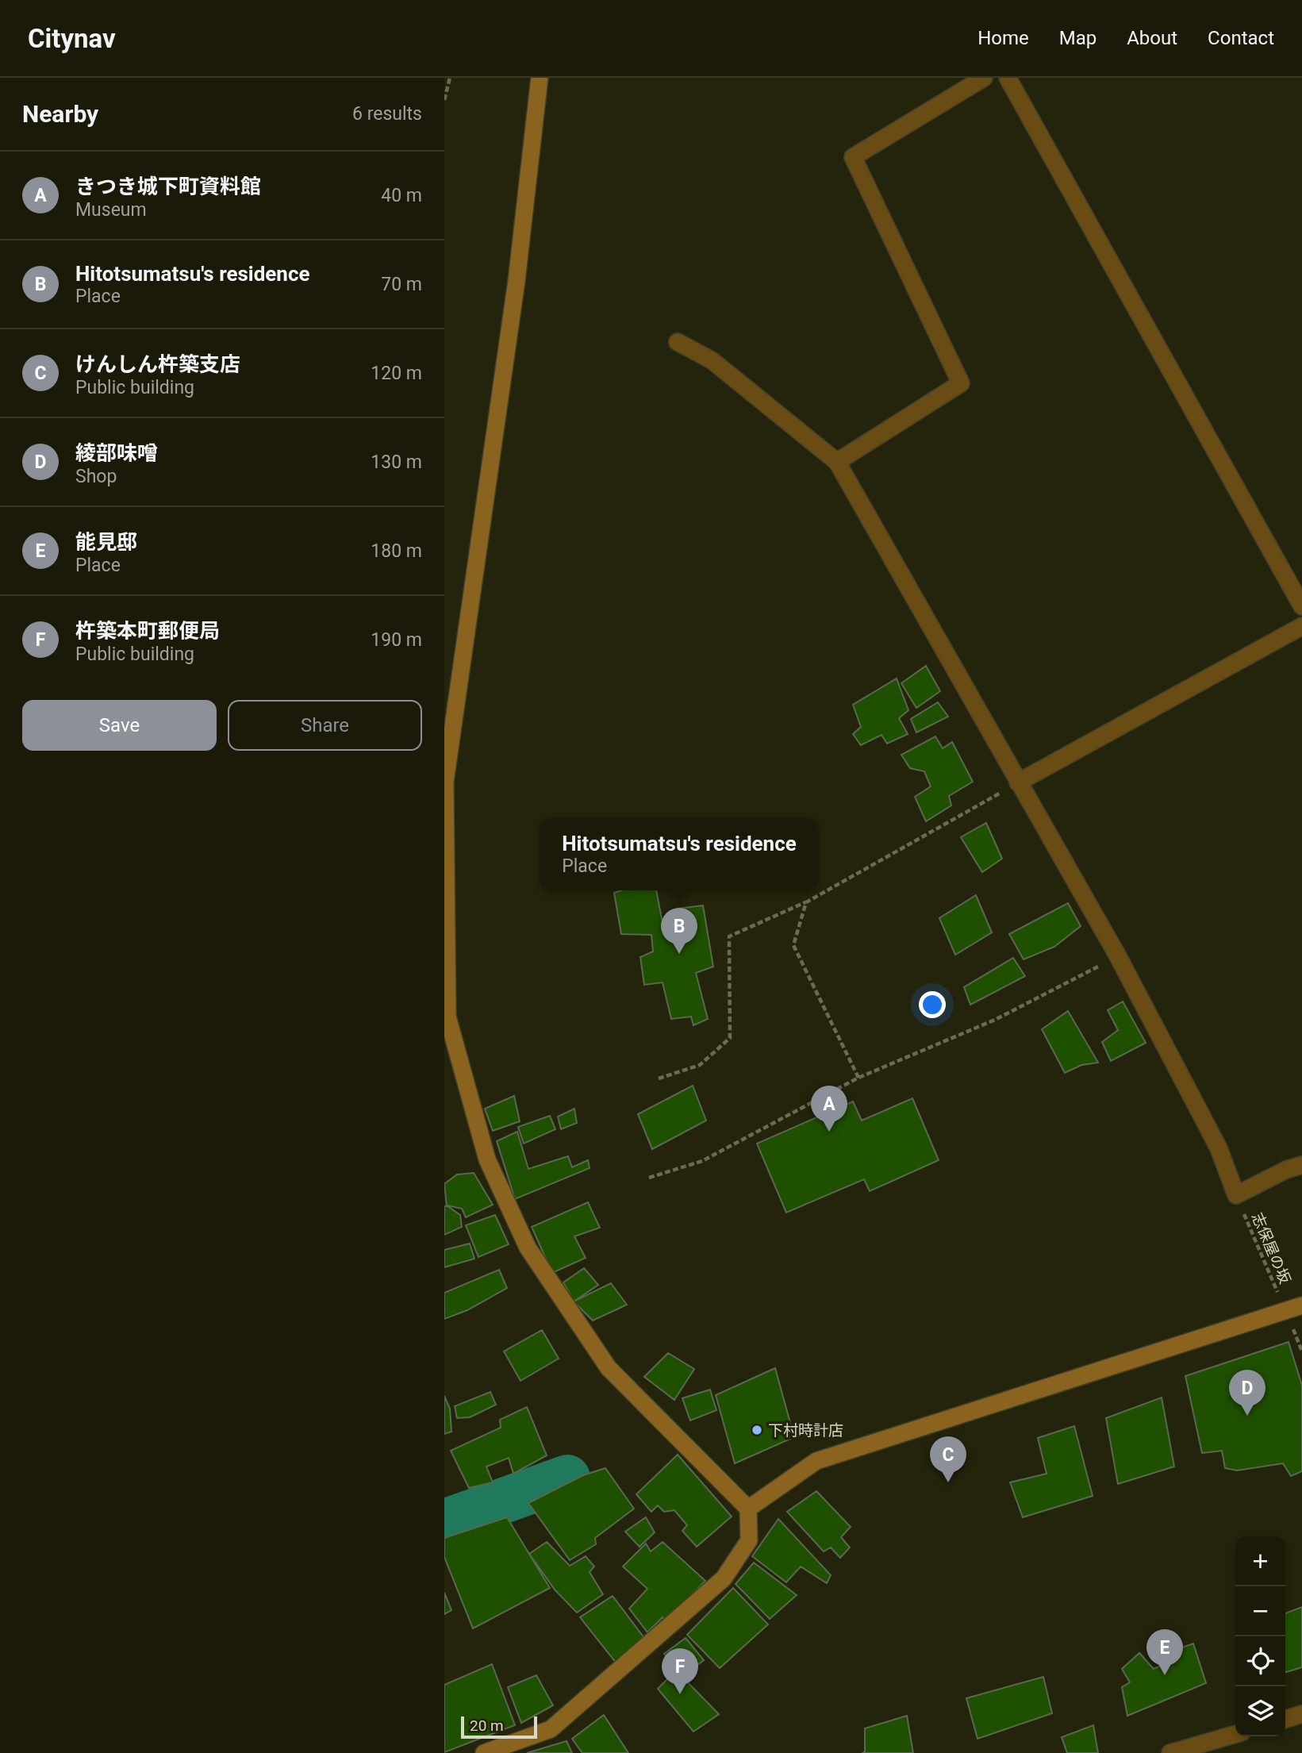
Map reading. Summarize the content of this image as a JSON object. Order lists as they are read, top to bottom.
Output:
{
  "streets": {
    "path": ["志保屋の坂"]
  },
  "places": ["下村時計店"],
  "scale_bar": "20 m",
  "page": {
    "header": "Citynav",
    "nav": [
      "Home",
      "Map",
      "About",
      "Contact"
    ],
    "heading": ["Nearby", "6 results"],
    "list": [
      {
        "mark": "A",
        "name": "きつき城下町資料館",
        "note": "Museum",
        "value": "40 m"
      },
      {
        "mark": "B",
        "name": "Hitotsumatsu's residence",
        "note": "Place",
        "value": "70 m"
      },
      {
        "mark": "C",
        "name": "けんしん杵築支店",
        "note": "Public building",
        "value": "120 m"
      },
      {
        "mark": "D",
        "name": "綾部味噌",
        "note": "Shop",
        "value": "130 m"
      },
      {
        "mark": "E",
        "name": "能見邸",
        "note": "Place",
        "value": "180 m"
      },
      {
        "mark": "F",
        "name": "杵築本町郵便局",
        "note": "Public building",
        "value": "190 m"
      }
    ],
    "buttons": ["Save", "Share"],
    "popup": ["Hitotsumatsu's residence", "Place"],
    "pins": [
      "B",
      "A",
      "D",
      "C",
      "E",
      "F"
    ],
    "map_buttons": ["+", "−"],
    "scale": "20 m"
  }
}
